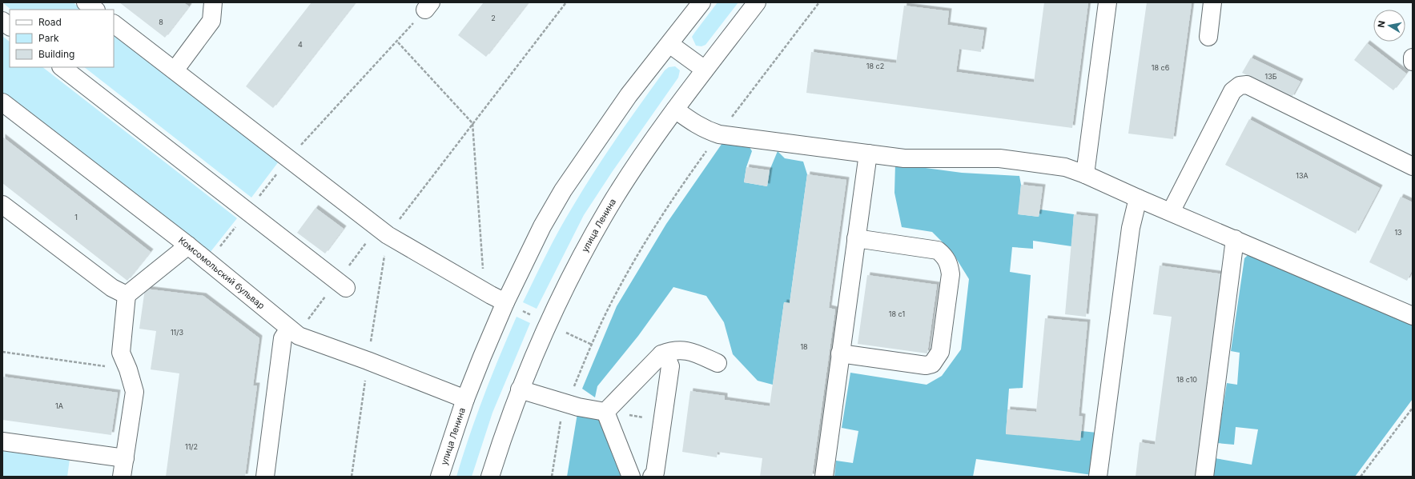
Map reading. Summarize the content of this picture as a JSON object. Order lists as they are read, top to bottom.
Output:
{
  "streets": {
    "street": ["улица Ленина", "Комсомольский бульвар"]
  },
  "crossings": [
    ["улица Ленина", "Комсомольский бульвар"]
  ],
  "house_numbers": [
    "2",
    "8",
    "4",
    "18 с2",
    "18 с6",
    "13Б",
    "13А",
    "1",
    "13",
    "18 с1",
    "11/3",
    "18",
    "18 с10",
    "1А",
    "11/2"
  ],
  "legend": ["Road", "Park", "Building"],
  "north": "left"
}
